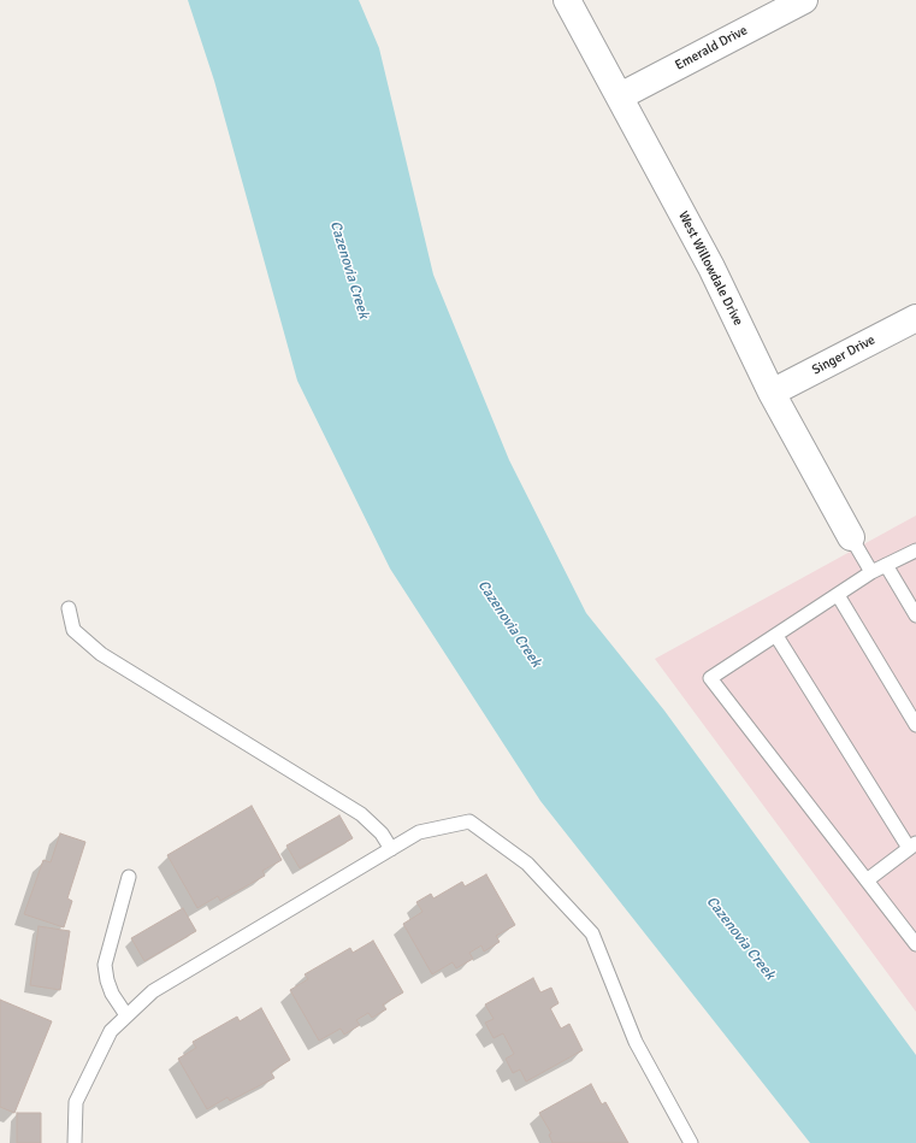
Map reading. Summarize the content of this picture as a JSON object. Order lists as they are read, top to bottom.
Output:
{
  "streets": {
    "street": ["Emerald Drive", "West Willowdale Drive", "Singer Drive"]
  },
  "crossings": [
    ["Emerald Drive", "West Willowdale Drive"],
    ["West Willowdale Drive", "Singer Drive"]
  ],
  "water": ["Cazenovia Creek"]
}
